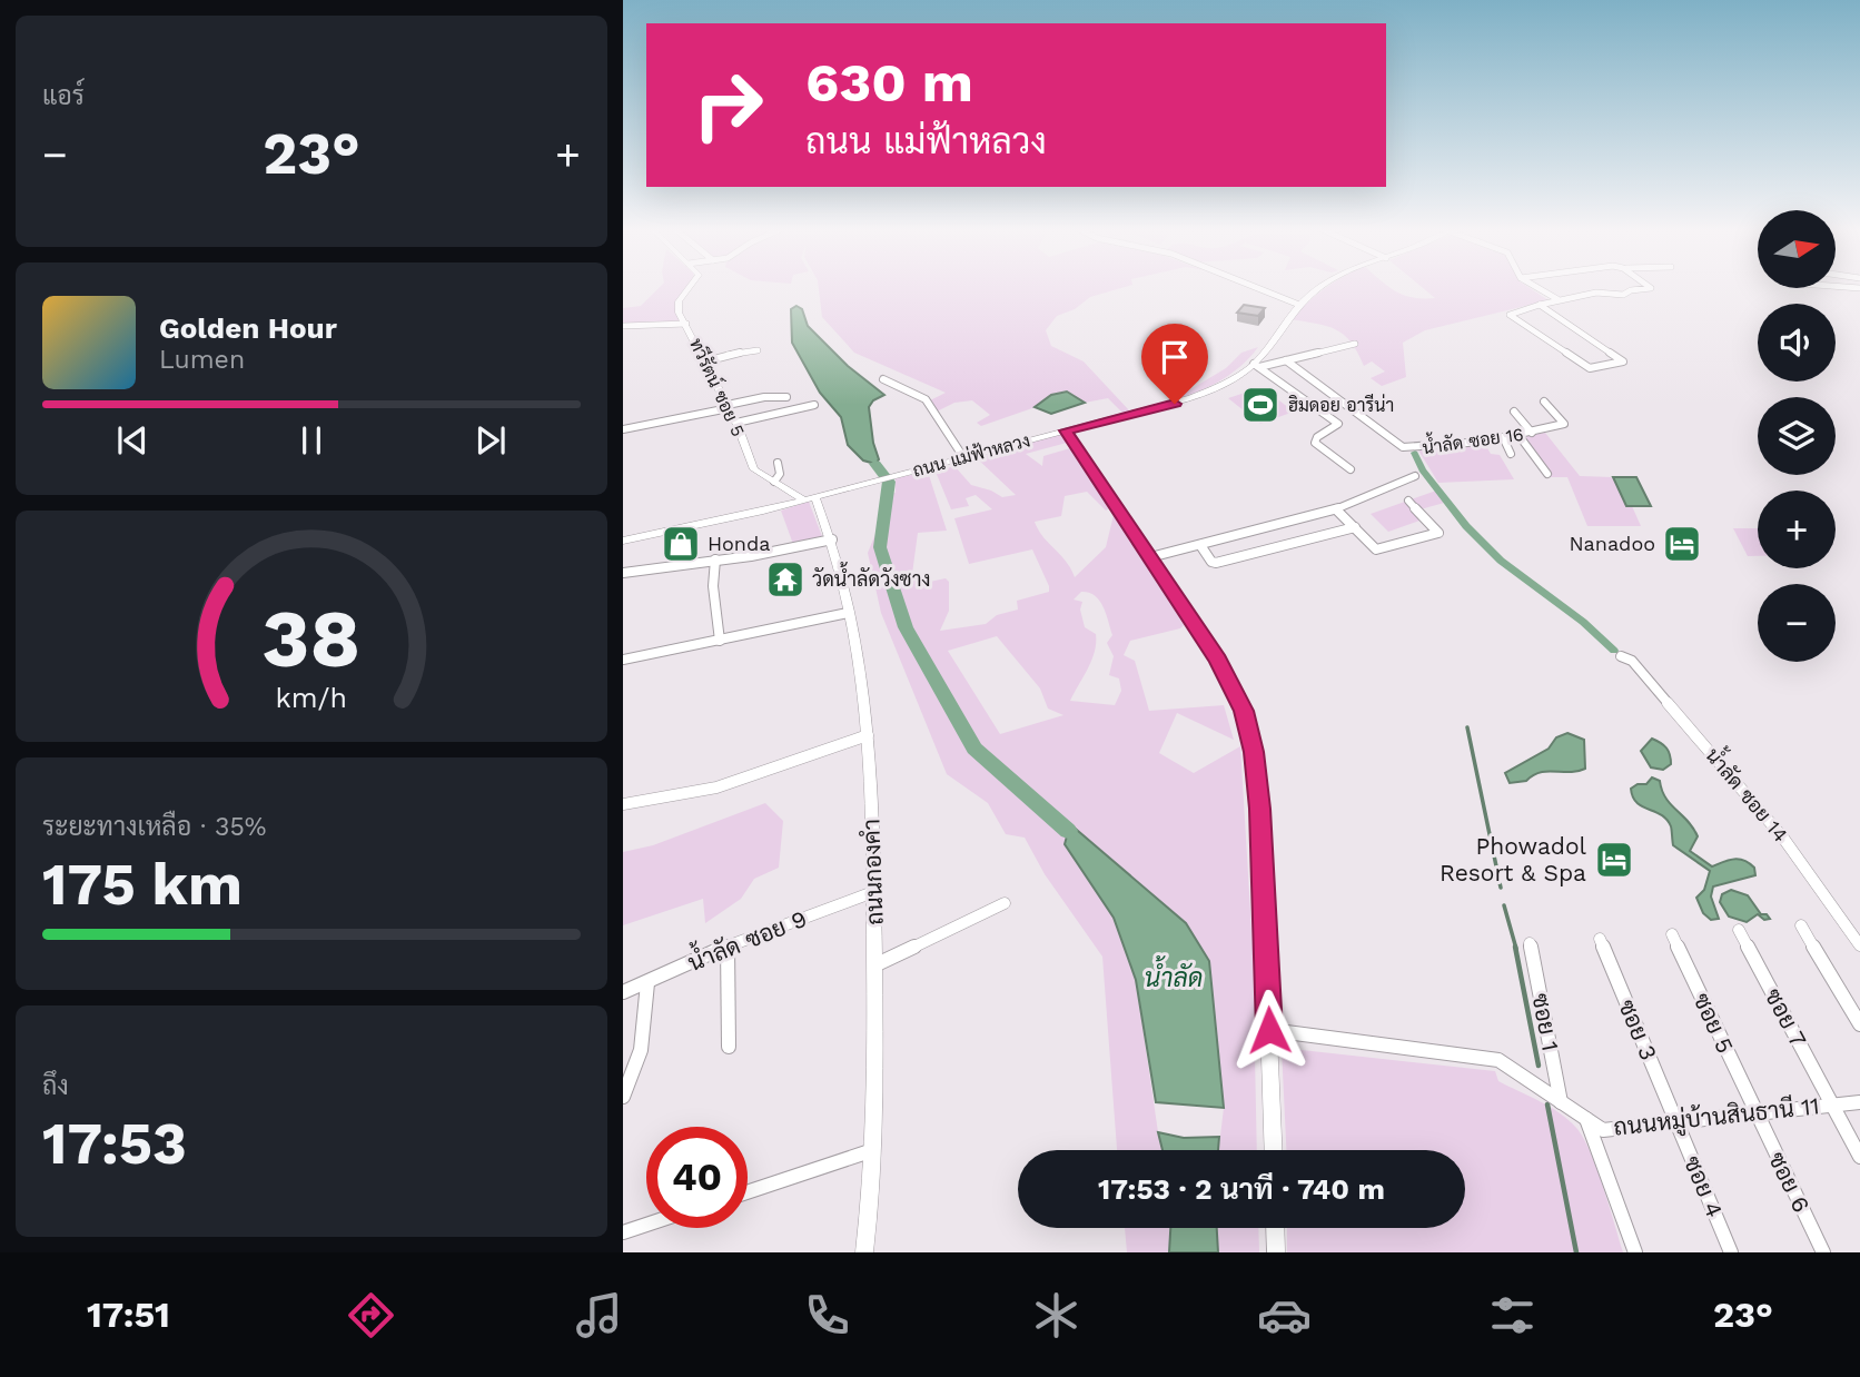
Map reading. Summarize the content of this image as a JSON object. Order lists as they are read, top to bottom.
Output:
{
  "streets": {
    "street": [
      "ทวีรัตน์ ซอย 5",
      "น้ำลัด ซอย 16",
      "ถนน แม่ฟ้าหลวง",
      "น้ำลัด ซอย 14",
      "ถนนกองคำ",
      "น้ำลัด ซอย 9",
      "ซอย 7",
      "ซอย 1",
      "ซอย 5",
      "ซอย 3",
      "ถนนหมู่บ้านสินธานี 11",
      "ซอย 6",
      "ซอย 4"
    ]
  },
  "crossings": [
    ["ทวีรัตน์ ซอย 5", "ถนน แม่ฟ้าหลวง"],
    ["ทวีรัตน์ ซอย 5", "ถนนกองคำ"],
    ["ถนน แม่ฟ้าหลวง", "ถนนกองคำ"],
    ["ถนนกองคำ", "น้ำลัด ซอย 9"],
    ["ซอย 7", "ถนนหมู่บ้านสินธานี 11"],
    ["ซอย 1", "ถนนหมู่บ้านสินธานี 11"],
    ["ซอย 5", "ถนนหมู่บ้านสินธานี 11"],
    ["ซอย 5", "ซอย 6"],
    ["ซอย 3", "ถนนหมู่บ้านสินธานี 11"],
    ["ซอย 3", "ซอย 4"],
    ["ถนนหมู่บ้านสินธานี 11", "ซอย 6"],
    ["ถนนหมู่บ้านสินธานี 11", "ซอย 4"]
  ],
  "water": ["น้ำลัด"],
  "places": {
    "sports": ["ฮิมดอย อารีน่า"],
    "shop": ["Honda"],
    "hotel": ["Nanadoo", "Phowadol Resort & Spa"],
    "temple": ["วัดน้ำลัดวังซาง"]
  },
  "north": "right",
  "page": {
    "tile": [
      "แอร์",
      ["ระยะทางเหลือ · 35%", "175 km"],
      ["ถึง", "17:53"]
    ],
    "turn": ["630 m", "ถนน แม่ฟ้าหลวง"],
    "heat": ["−", "23°", "+"],
    "map_buttons": ["+", "−"],
    "song": ["Golden Hour", "Lumen"],
    "limit": "40",
    "trip": "17:53 · 2 นาที · 740 m",
    "tabs": ["17:51", "23°"],
    "gauge": ["38", "km/h"]
  }
}
